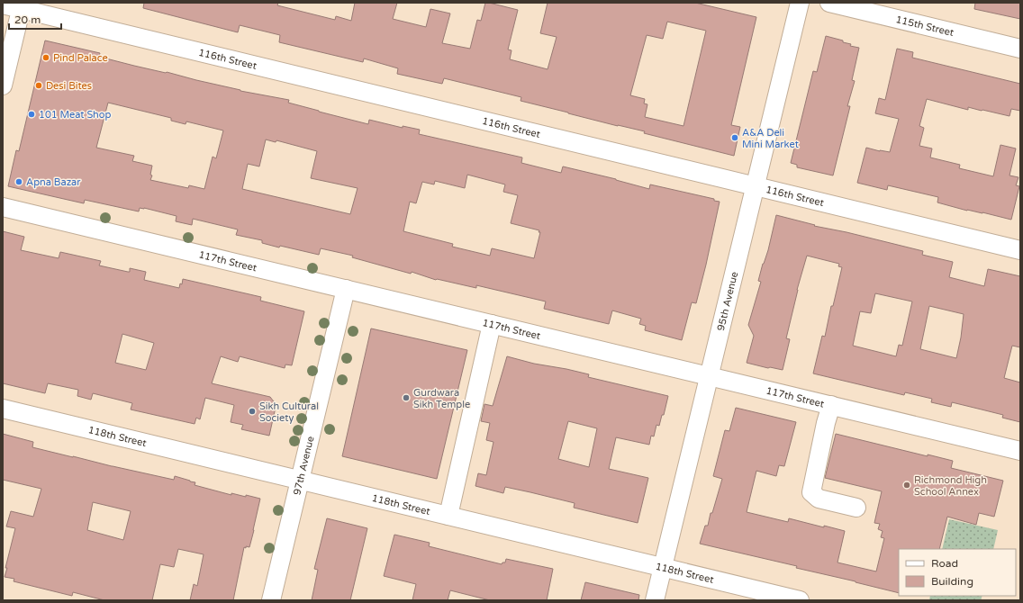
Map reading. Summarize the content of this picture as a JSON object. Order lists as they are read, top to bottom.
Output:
{
  "streets": {
    "street": [
      "115th Street",
      "116th Street",
      "117th Street",
      "95th Avenue",
      "118th Street",
      "97th Avenue"
    ]
  },
  "crossings": [
    ["116th Street", "95th Avenue"],
    ["117th Street", "95th Avenue"],
    ["117th Street", "97th Avenue"],
    ["95th Avenue", "118th Street"],
    ["118th Street", "97th Avenue"]
  ],
  "places": [
    "Pind Palace",
    "Desi Bites",
    "101 Meat Shop",
    "A&A Deli Mini Market",
    "Apna Bazar",
    "Gurdwara Sikh Temple",
    "Sikh Cultural Society",
    "Richmond High School Annex"
  ],
  "legend": ["Road", "Building"],
  "scale_bar": "20 m"
}
